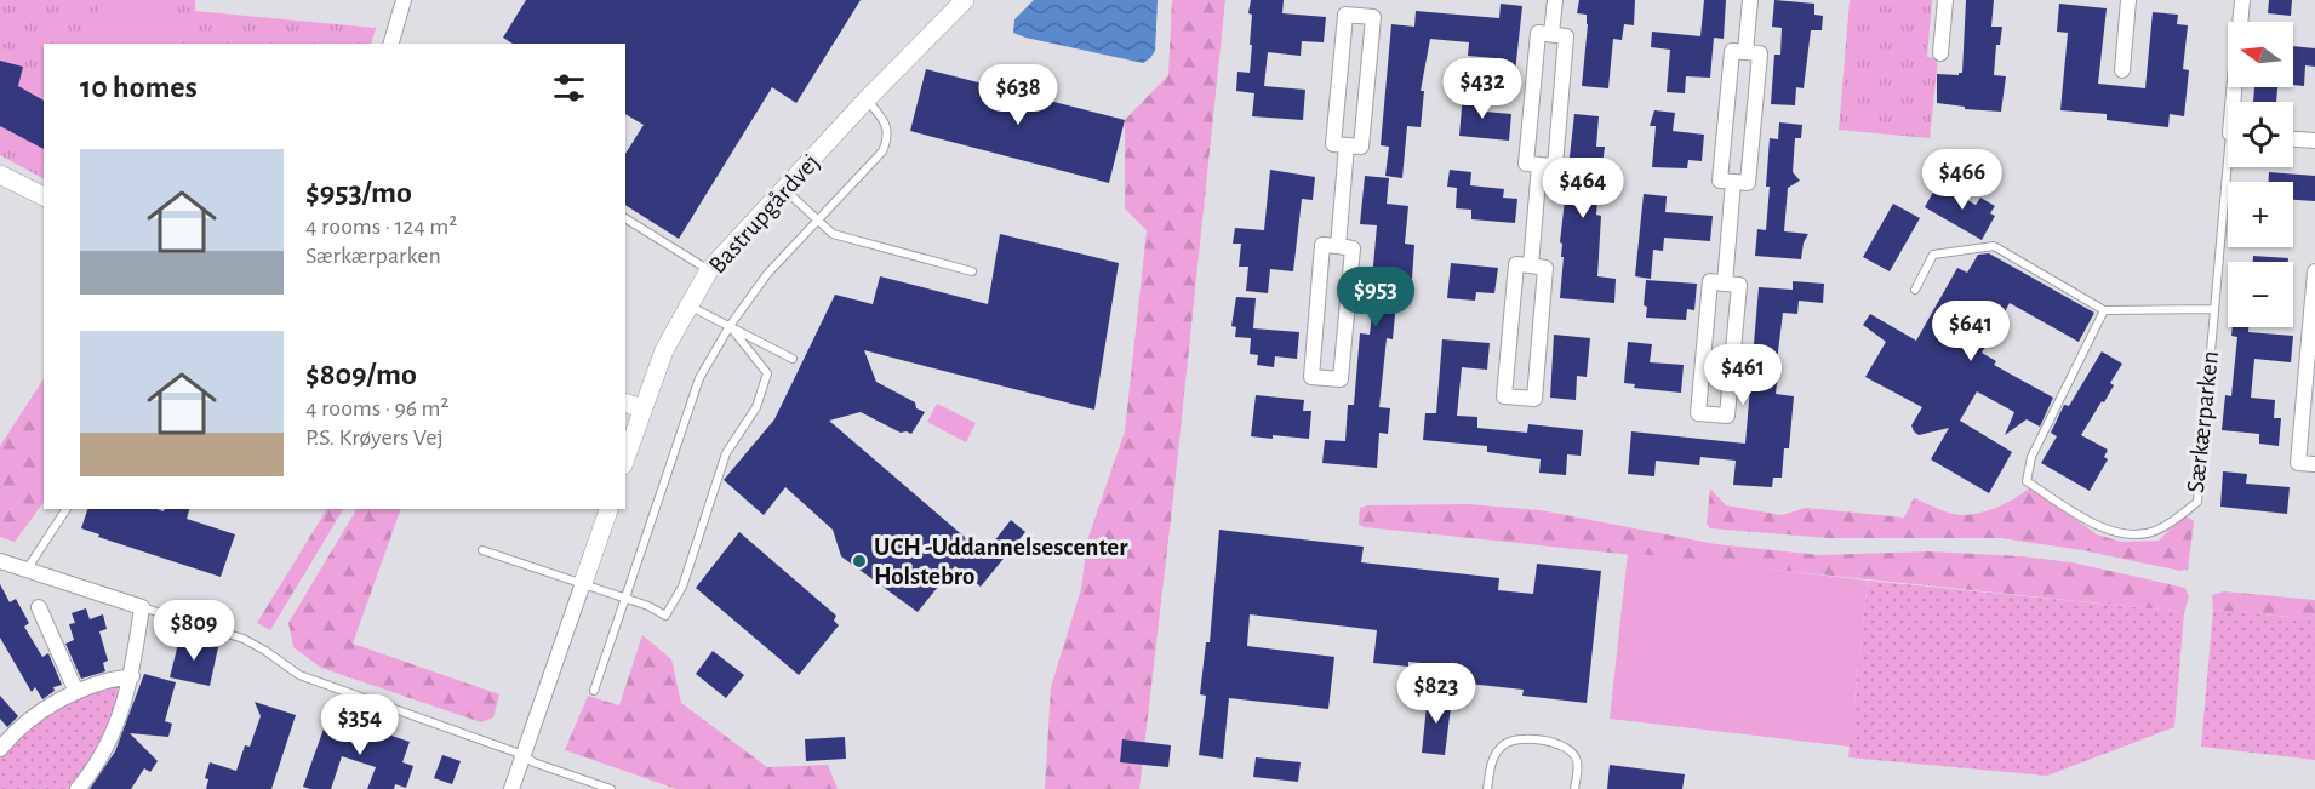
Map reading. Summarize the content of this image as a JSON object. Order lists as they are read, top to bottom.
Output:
{
  "streets": {
    "street": ["Bastrupgårdvej", "Særkærparken"]
  },
  "places": ["UCH -Uddannelsescenter Holstebro"],
  "north": "left",
  "page": {
    "map_buttons": ["+", "−"],
    "heading": "10 homes",
    "price": [
      "$432",
      "$638",
      "$466",
      "$464",
      "$953",
      "$641",
      "$461",
      "$809",
      "$823",
      "$354"
    ],
    "list": [
      {
        "name": "$953/mo",
        "note": "4 rooms · 124 m² · Særkærparken"
      },
      {
        "name": "$809/mo",
        "note": "4 rooms · 96 m² · P.S. Krøyers Vej"
      }
    ]
  }
}
